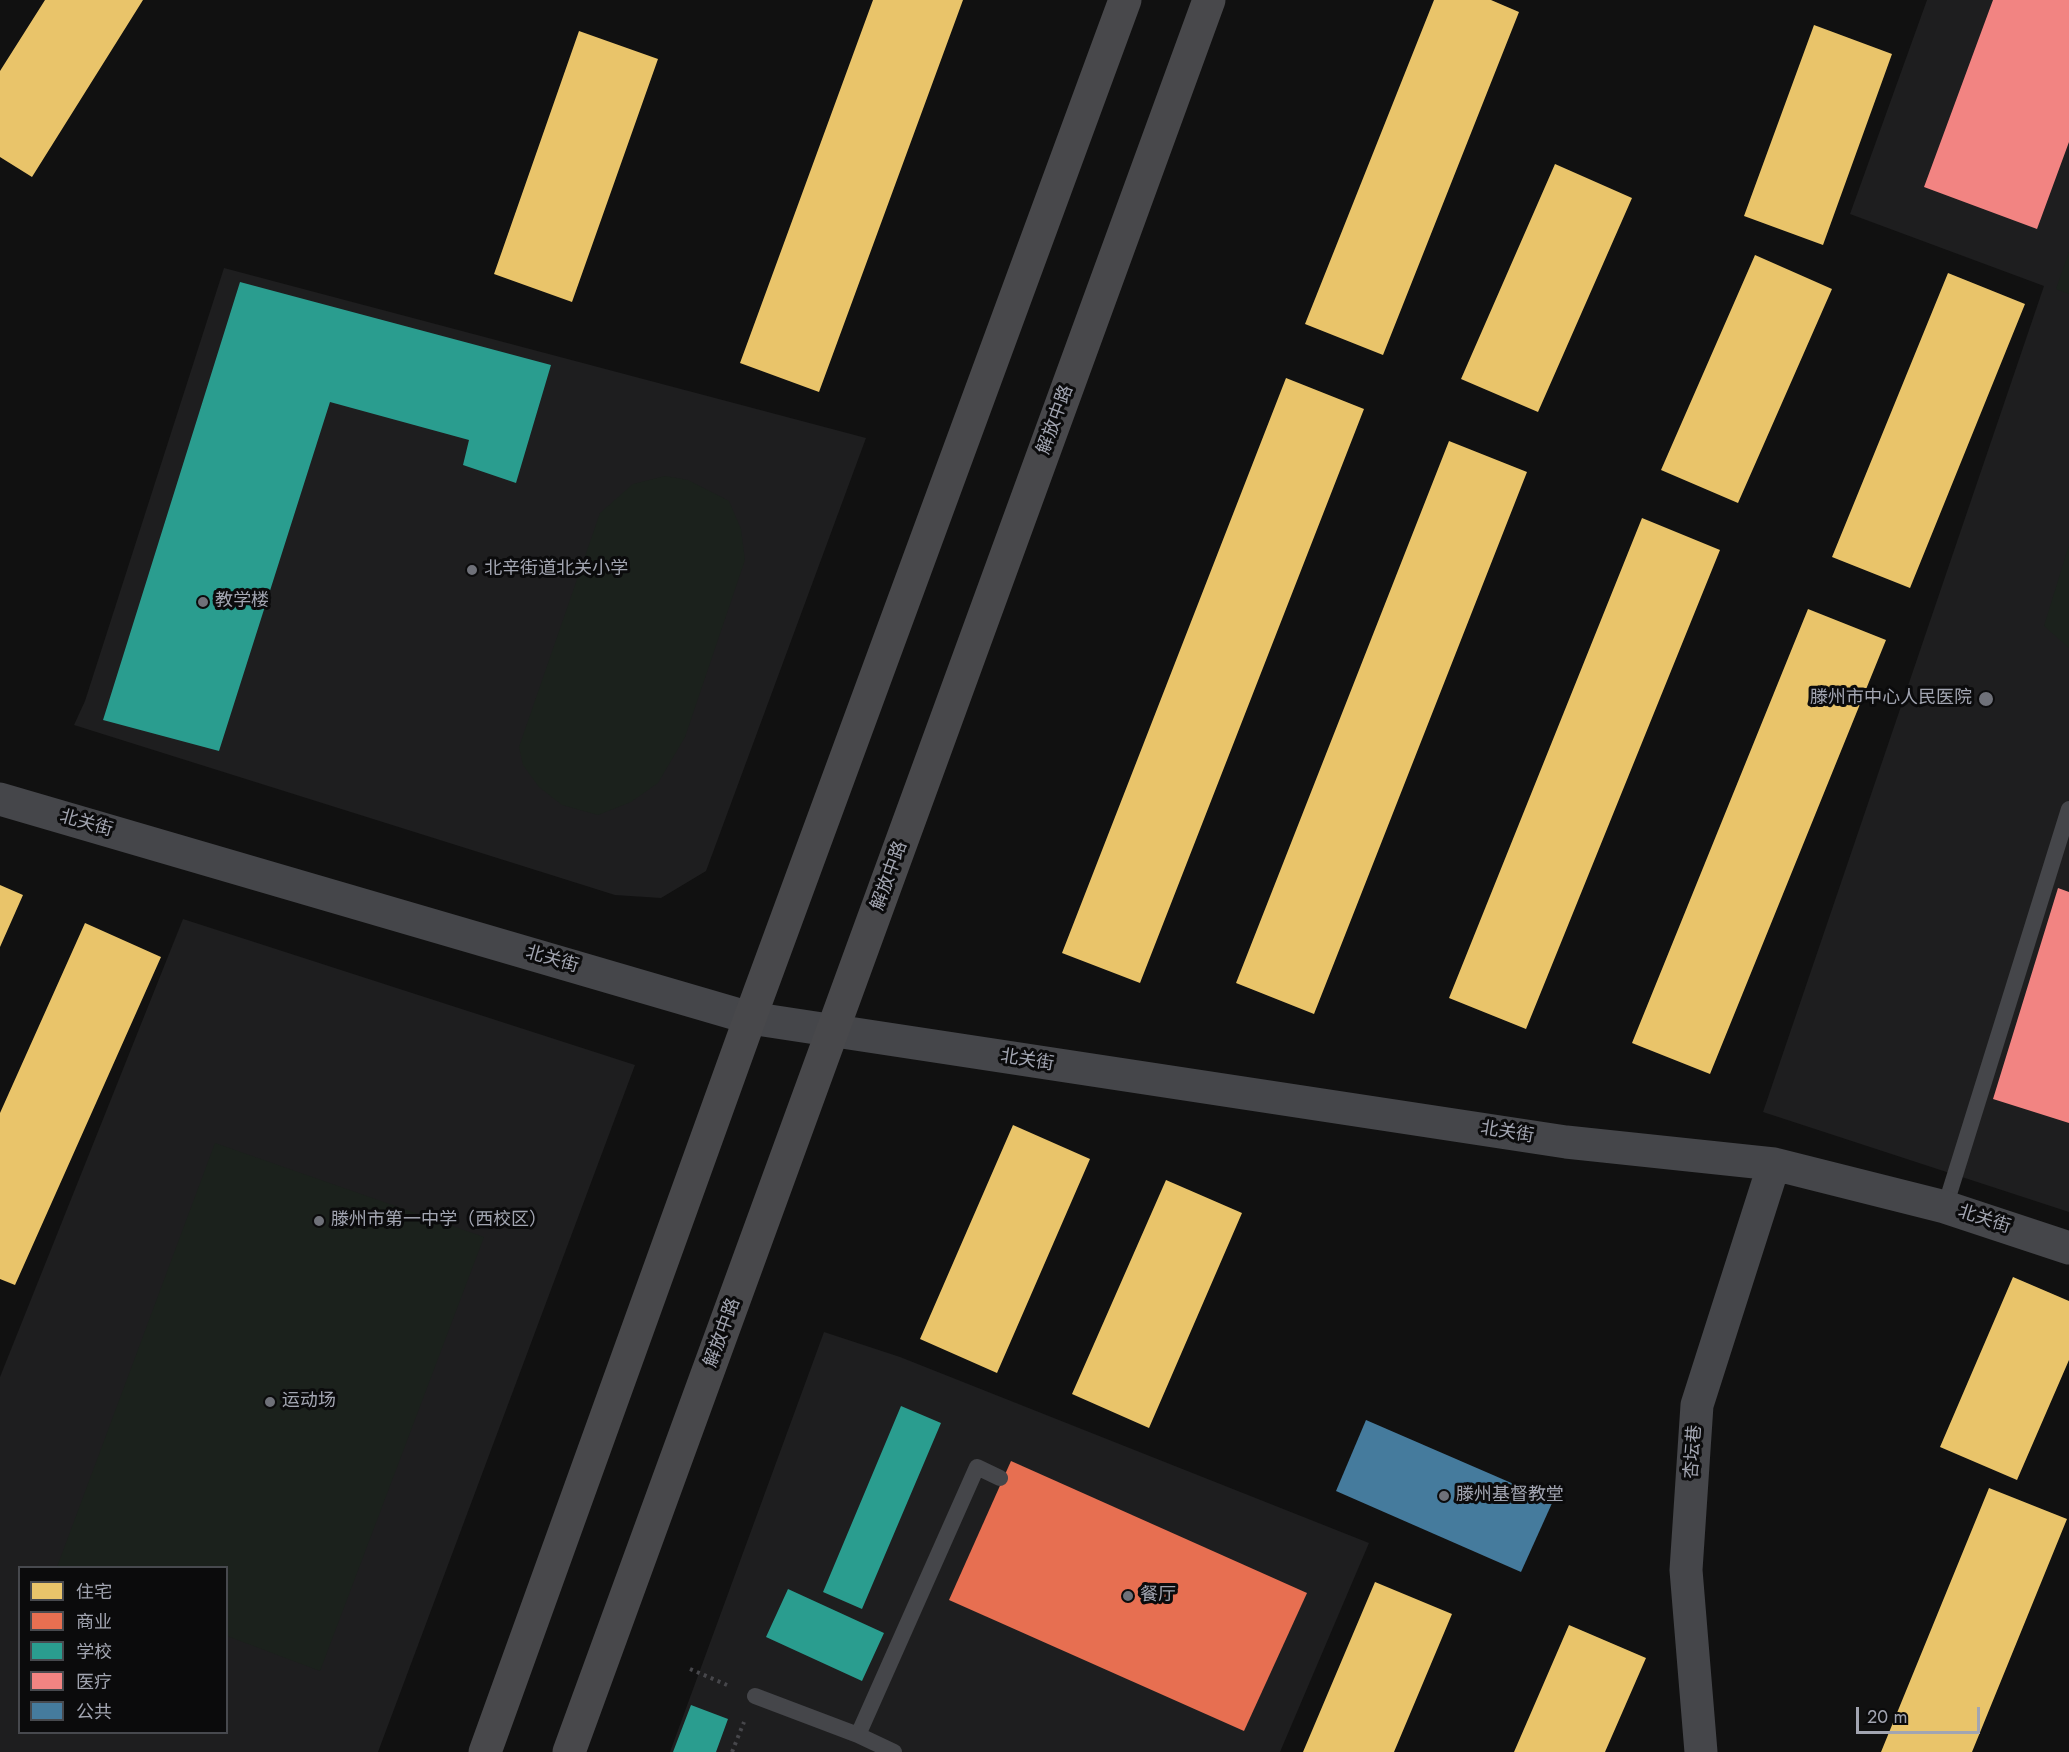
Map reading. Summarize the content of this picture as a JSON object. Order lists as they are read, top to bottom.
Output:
{
  "streets": {
    "main road": ["解放中路"],
    "street": ["北关街", "杏坛巷"]
  },
  "crossings": [
    ["解放中路", "北关街"],
    ["北关街", "杏坛巷"]
  ],
  "places": [
    "北辛街道北关小学",
    "教学楼",
    "滕州市中心人民医院",
    "滕州市第一中学（西校区）",
    "运动场",
    "滕州基督教堂",
    "餐厅"
  ],
  "legend": [
    "住宅",
    "商业",
    "学校",
    "医疗",
    "公共"
  ],
  "scale_bar": "20 m"
}
